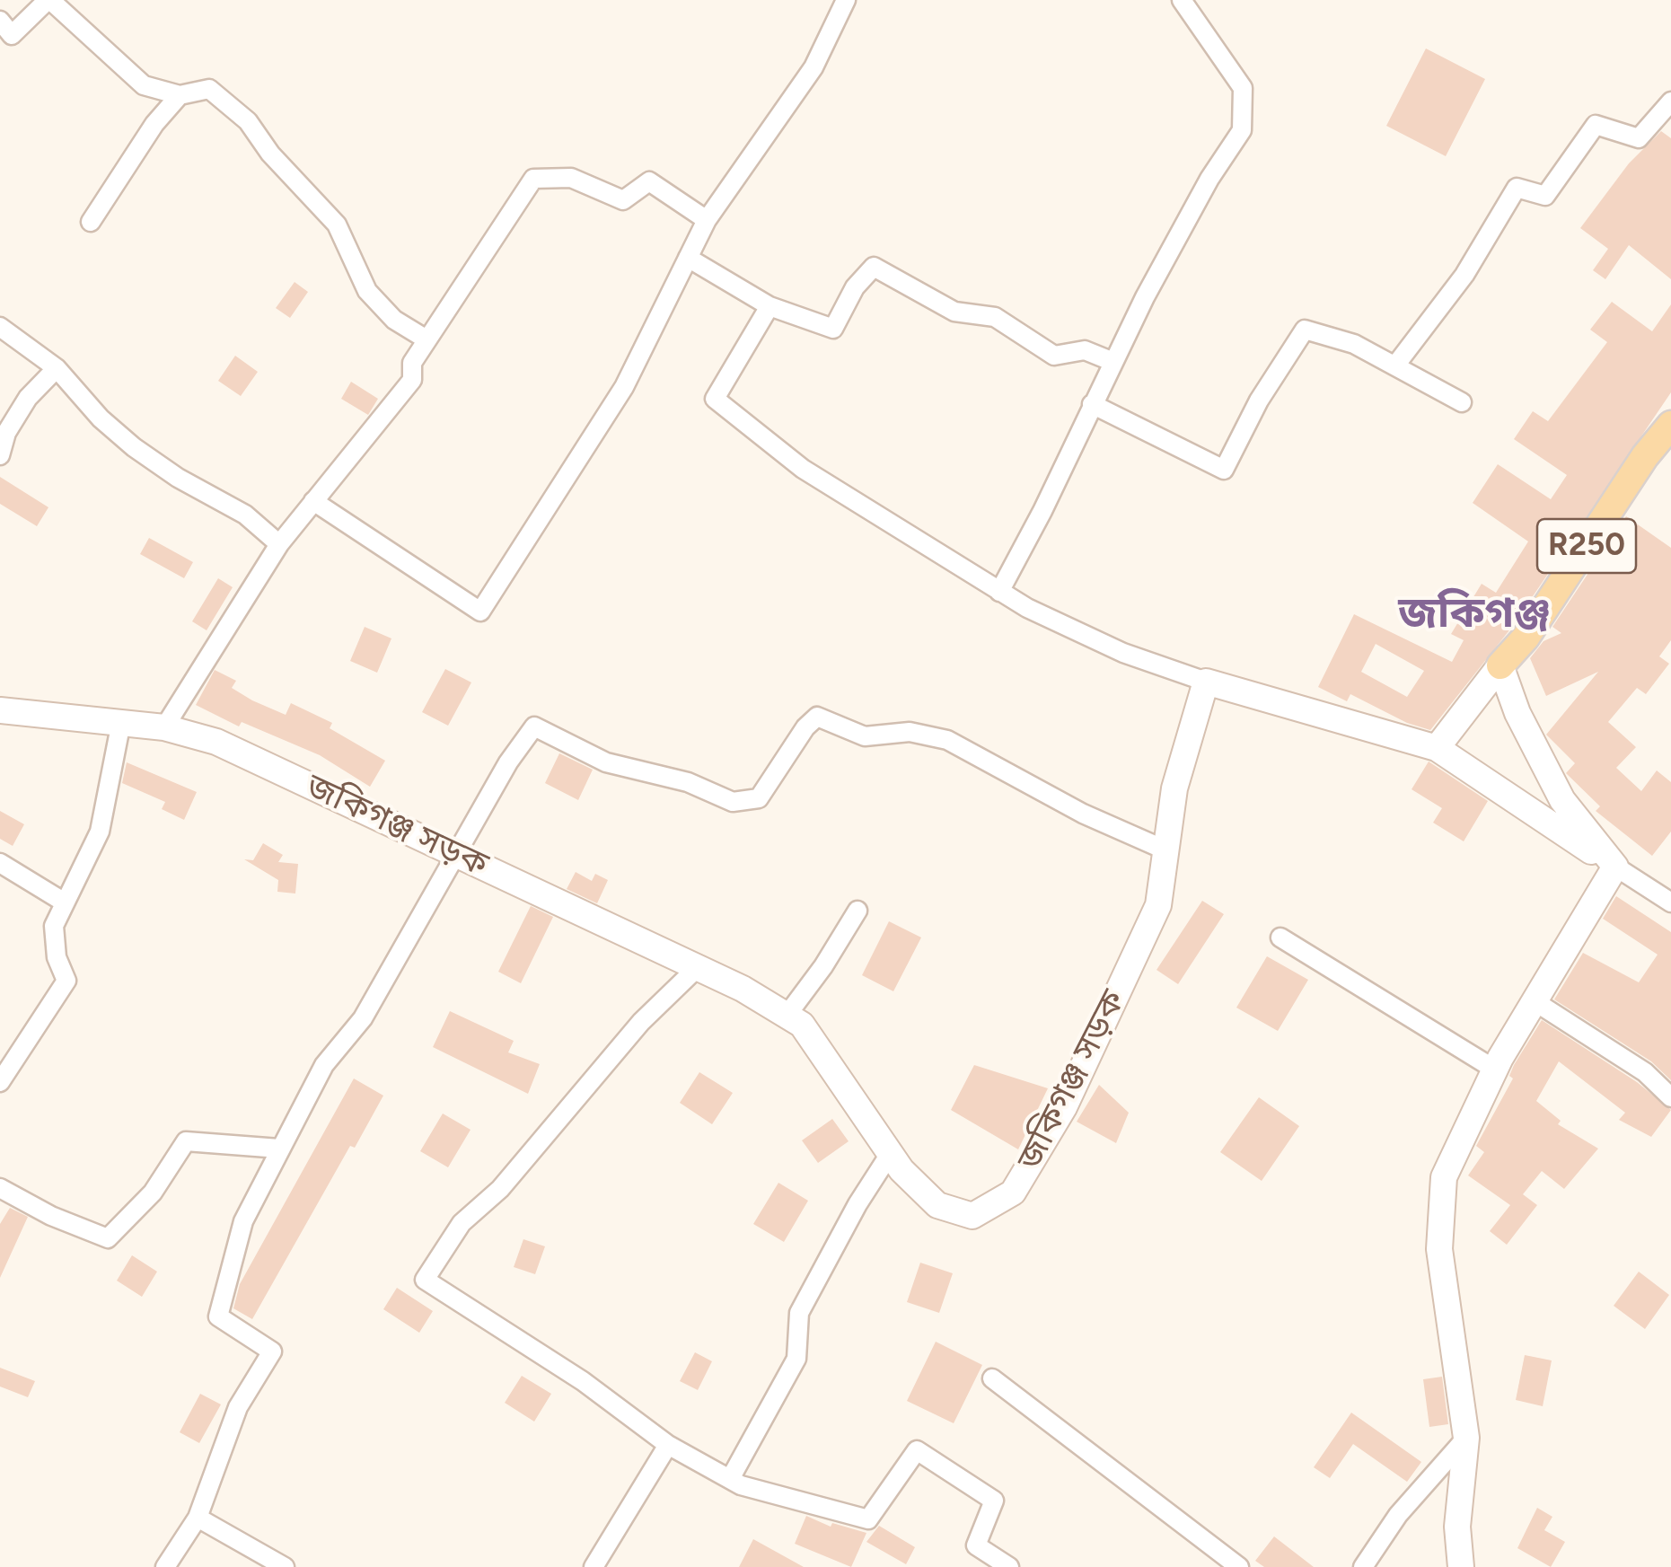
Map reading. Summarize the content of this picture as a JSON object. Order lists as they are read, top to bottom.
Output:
{
  "streets": {
    "main road": ["R250", "জকিগঞ্জ সড়ক"]
  },
  "districts": ["জকিগঞ্জ"]
}
